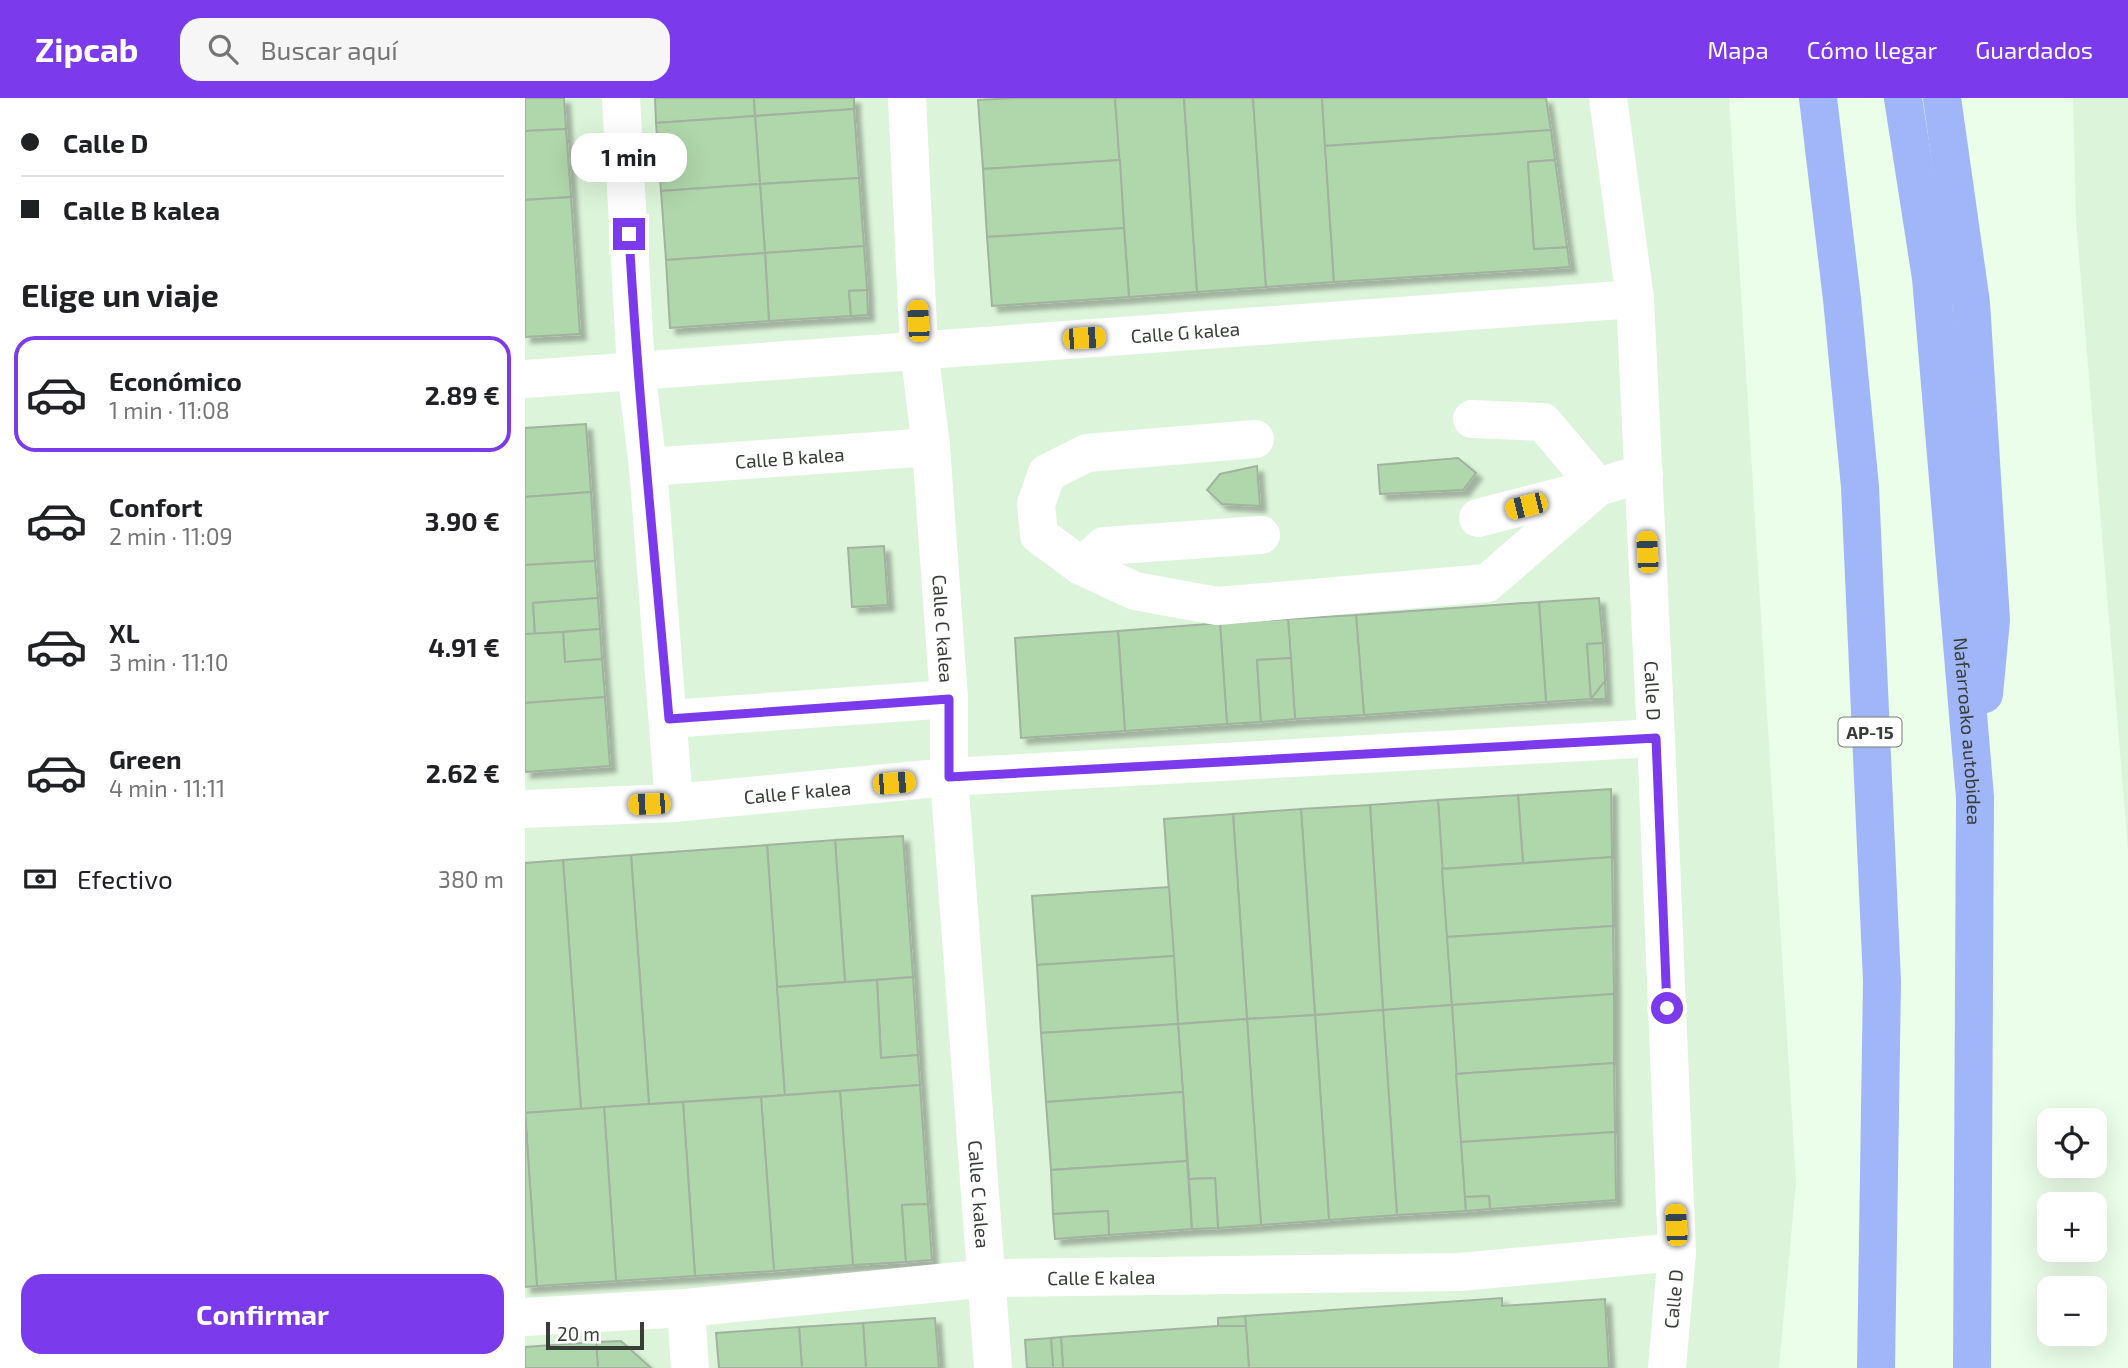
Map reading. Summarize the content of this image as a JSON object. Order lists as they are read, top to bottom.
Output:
{
  "streets": {
    "highway": ["Nafarroako autobidea", "AP-15"],
    "street": [
      "Calle G kalea",
      "Calle B kalea",
      "Calle C kalea",
      "Calle D",
      "Calle F kalea",
      "Calle E kalea"
    ]
  },
  "crossings": [
    ["Calle G kalea", "Calle C kalea"],
    ["Calle G kalea", "Calle D"],
    ["Calle B kalea", "Calle C kalea"],
    ["Calle C kalea", "Calle F kalea"],
    ["Calle C kalea", "Calle E kalea"],
    ["Calle D", "Calle F kalea"],
    ["Calle D", "Calle E kalea"]
  ],
  "scale_bar": "20 m",
  "page": {
    "header": "Zipcab",
    "search": "Buscar aquí",
    "nav": ["Mapa", "Cómo llegar", "Guardados"],
    "banner": ["Calle D", "Calle B kalea"],
    "bubble": "1 min",
    "heading": "Elige un viaje",
    "list": [
      {
        "name": "Económico",
        "note": "1 min · 11:08",
        "value": "2.89 €"
      },
      {
        "name": "Confort",
        "note": "2 min · 11:09",
        "value": "3.90 €"
      },
      {
        "name": "XL",
        "note": "3 min · 11:10",
        "value": "4.91 €"
      },
      {
        "name": "Green",
        "note": "4 min · 11:11",
        "value": "2.62 €"
      }
    ],
    "pay": ["Efectivo", "380 m"],
    "map_buttons": ["+", "−"],
    "buttons": "Confirmar",
    "scale": "20 m"
  }
}
